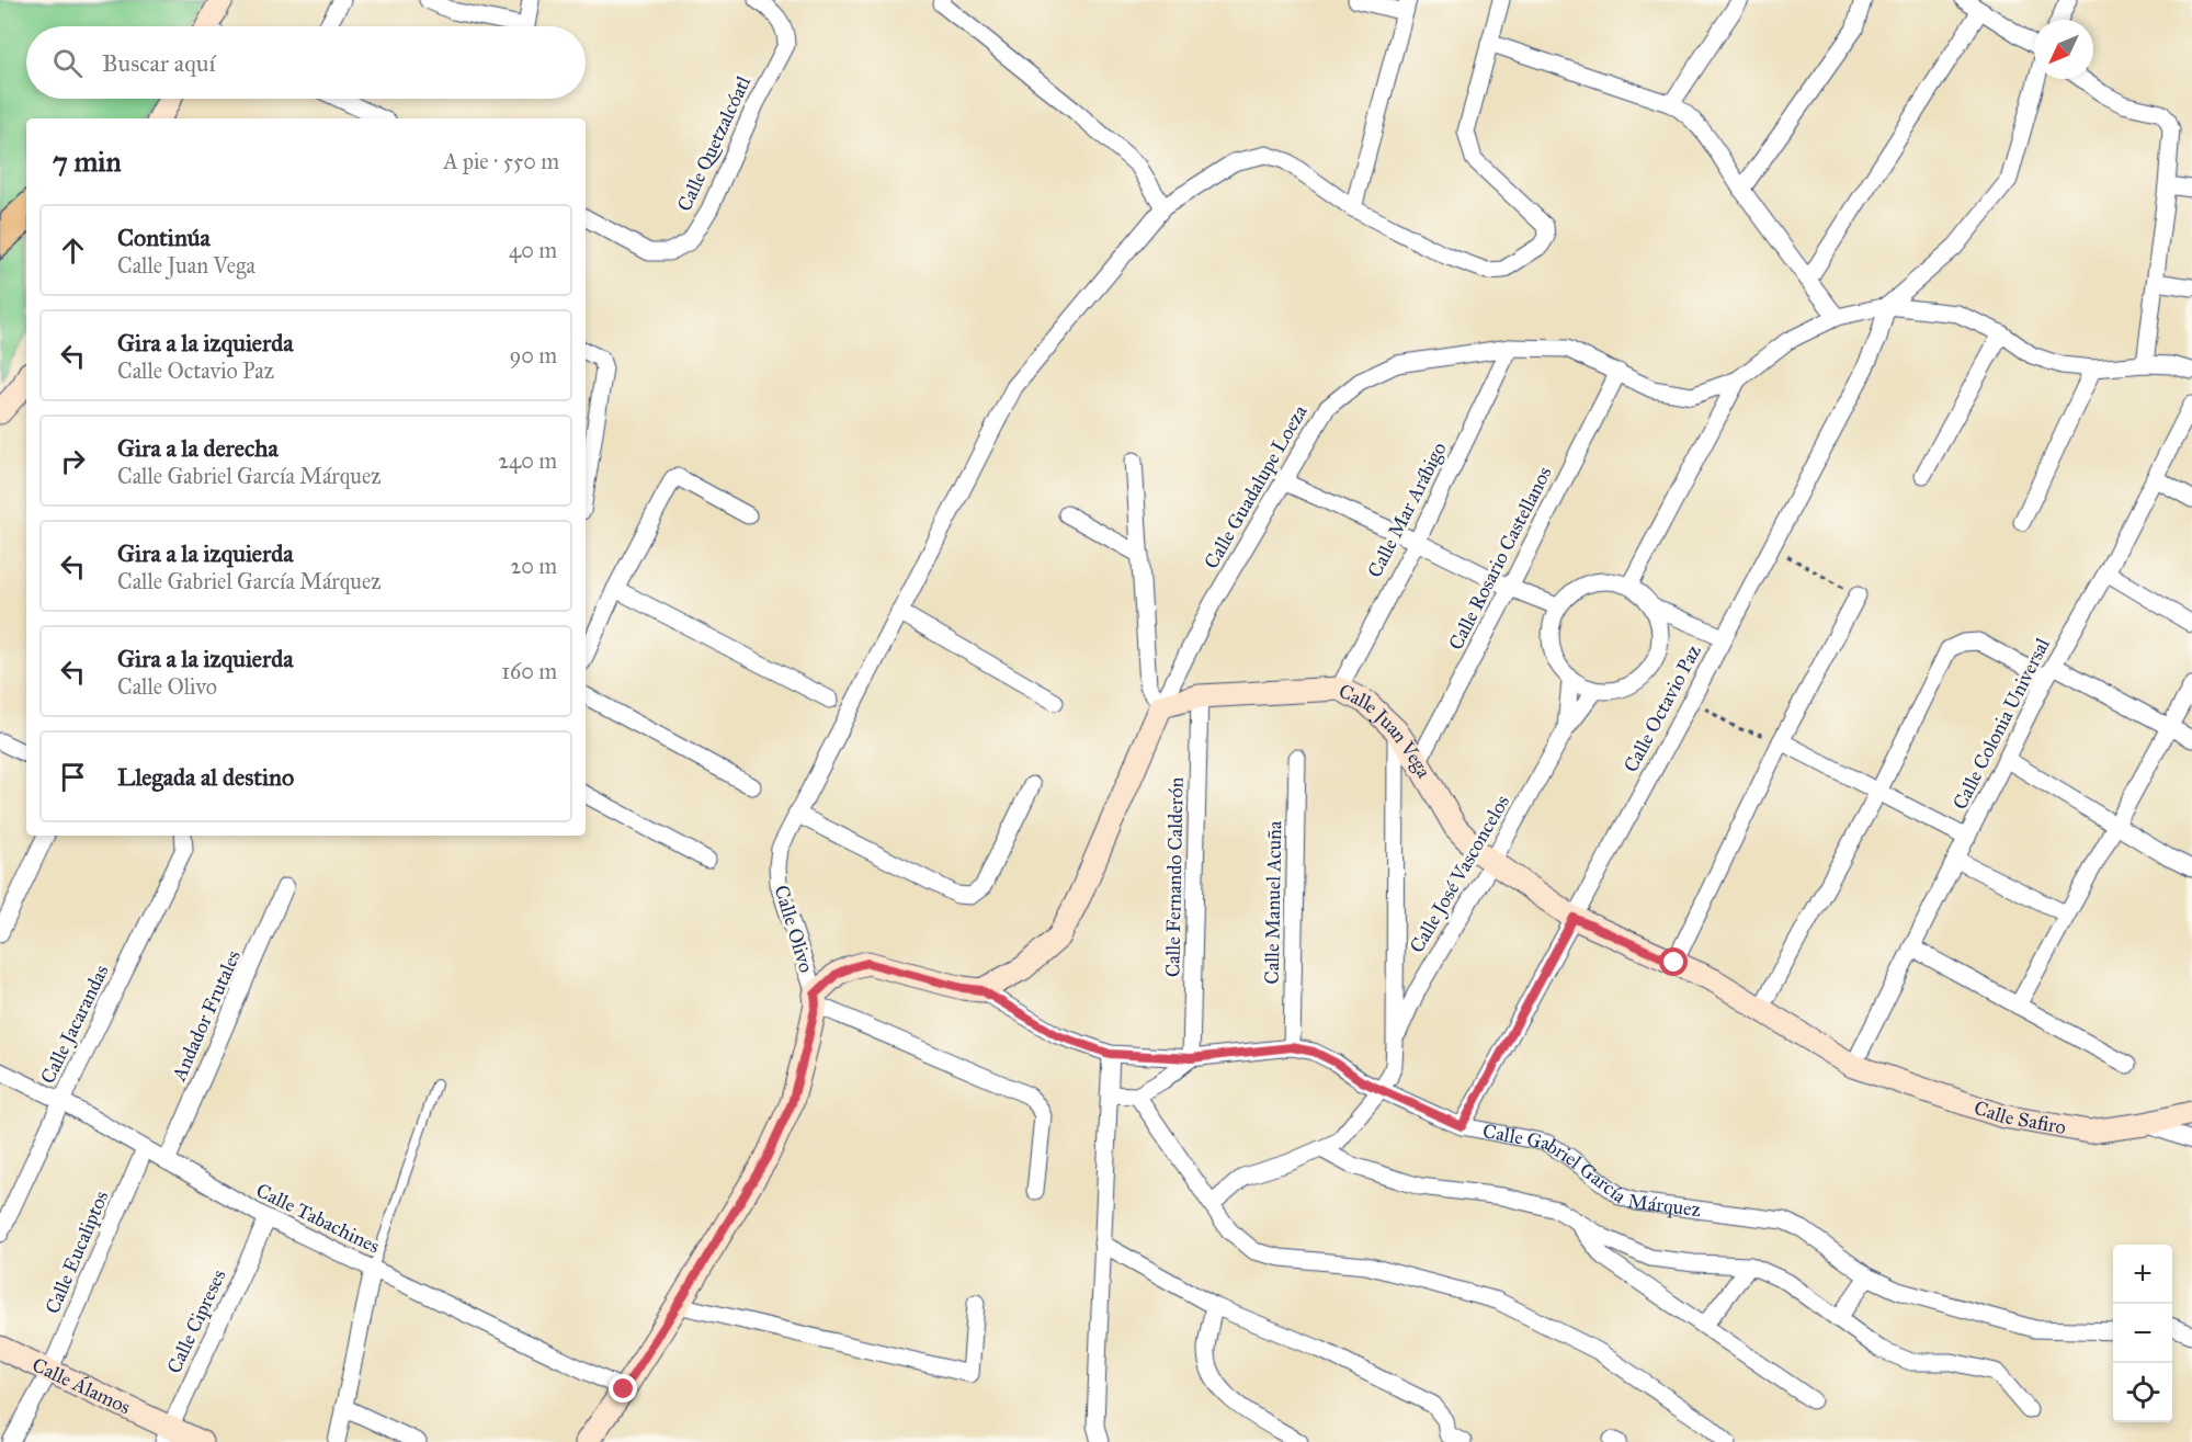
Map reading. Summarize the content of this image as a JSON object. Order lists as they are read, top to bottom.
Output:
{
  "streets": {
    "street": [
      "Calle Quetzalcóatl",
      "Calle Guadalupe Loeza",
      "Calle Mar Arábigo",
      "Calle Rosario Castellanos",
      "Calle Octavio Paz",
      "Calle Colonia Universal",
      "Calle Juan Vega",
      "Calle José Vasconcelos",
      "Calle Fernando Calderón",
      "Calle Manuel Acuña",
      "Calle Olivo",
      "Andador Frutales",
      "Calle Jacarandas",
      "Calle Safiro",
      "Calle Gabriel García Márquez",
      "Calle Tabachines",
      "Calle Eucaliptos",
      "Calle Cipreses",
      "Calle Álamos"
    ]
  },
  "crossings": [
    ["Calle Guadalupe Loeza", "Calle Mar Arábigo"],
    ["Calle Guadalupe Loeza", "Calle Rosario Castellanos"],
    ["Calle Guadalupe Loeza", "Calle Octavio Paz"],
    ["Calle Guadalupe Loeza", "Calle Juan Vega"],
    ["Calle Mar Arábigo", "Calle Juan Vega"],
    ["Calle Rosario Castellanos", "Calle Juan Vega"],
    ["Calle Octavio Paz", "Calle Juan Vega"],
    ["Calle Octavio Paz", "Calle Gabriel García Márquez"],
    ["Calle Colonia Universal", "Calle Juan Vega"],
    ["Calle Colonia Universal", "Calle Safiro"],
    ["Calle Juan Vega", "Calle José Vasconcelos"],
    ["Calle Juan Vega", "Calle Fernando Calderón"],
    ["Calle Juan Vega", "Calle Safiro"],
    ["Calle Fernando Calderón", "Calle Gabriel García Márquez"],
    ["Calle Manuel Acuña", "Calle Gabriel García Márquez"],
    ["Calle Olivo", "Calle Gabriel García Márquez"],
    ["Andador Frutales", "Calle Tabachines"],
    ["Calle Jacarandas", "Calle Tabachines"],
    ["Calle Tabachines", "Calle Eucaliptos"],
    ["Calle Tabachines", "Calle Cipreses"],
    ["Calle Eucaliptos", "Calle Álamos"],
    ["Calle Cipreses", "Calle Álamos"]
  ],
  "north": "bottom left",
  "page": {
    "search": "Buscar aquí",
    "heading": ["7 min", "A pie · 550 m"],
    "list": [
      ["Continúa", "Calle Juan Vega", "40 m"],
      ["Gira a la izquierda", "Calle Octavio Paz", "90 m"],
      ["Gira a la derecha", "Calle Gabriel García Márquez", "240 m"],
      ["Gira a la izquierda", "Calle Gabriel García Márquez", "20 m"],
      ["Gira a la izquierda", "Calle Olivo", "160 m"],
      "Llegada al destino"
    ],
    "map_buttons": ["+", "−"]
  }
}
